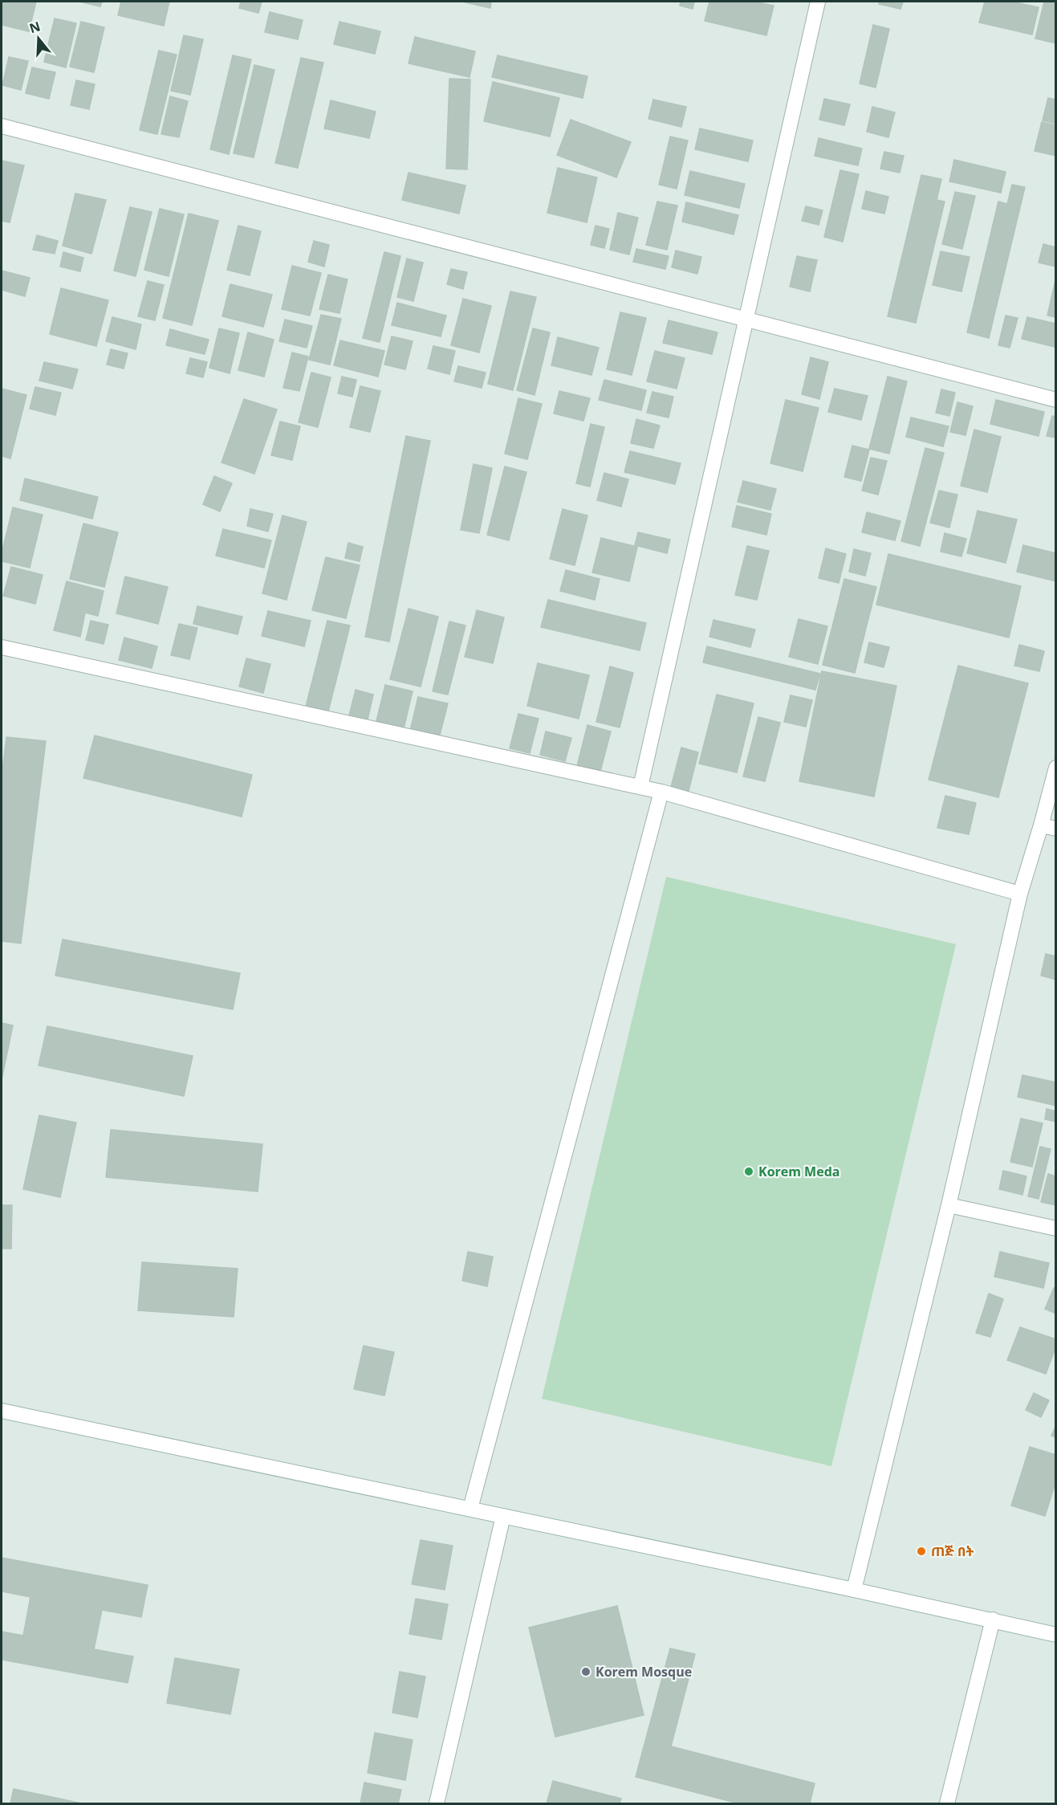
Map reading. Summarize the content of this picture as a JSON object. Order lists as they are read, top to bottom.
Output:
{
  "places": ["Korem Meda", "ጠጅ በት", "Korem Mosque"],
  "north": "top"
}
